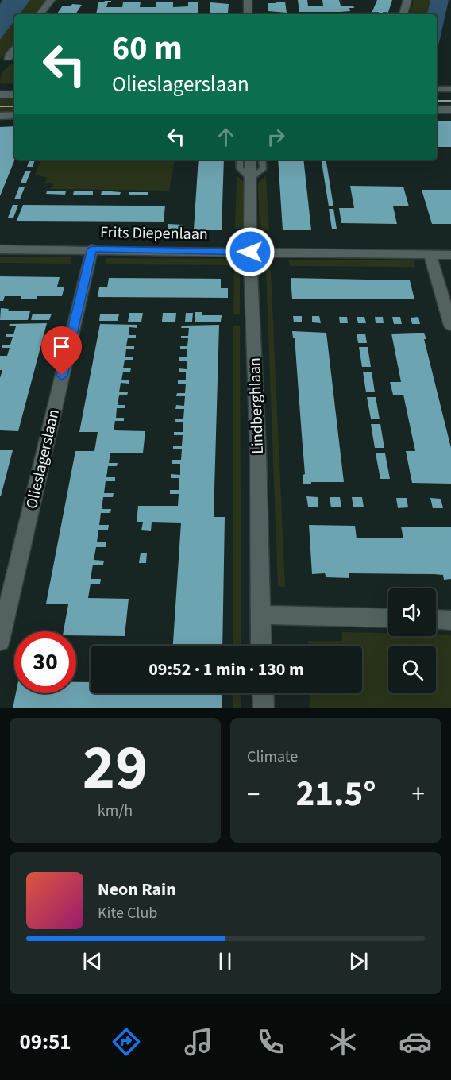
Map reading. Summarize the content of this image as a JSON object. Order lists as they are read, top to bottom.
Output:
{
  "streets": {
    "street": ["Frits Diepenlaan", "Lindberghlaan", "Olieslagerslaan"]
  },
  "crossings": [
    ["Frits Diepenlaan", "Lindberghlaan"],
    ["Frits Diepenlaan", "Olieslagerslaan"]
  ],
  "page": {
    "turn": ["60 m", "Olieslagerslaan"],
    "limit": "30",
    "trip": "09:52 · 1 min · 130 m",
    "tile": [
      ["29", "km/h"],
      "Climate"
    ],
    "heat": ["−", "21.5°", "+"],
    "song": ["Neon Rain", "Kite Club"],
    "tabs": "09:51"
  }
}
